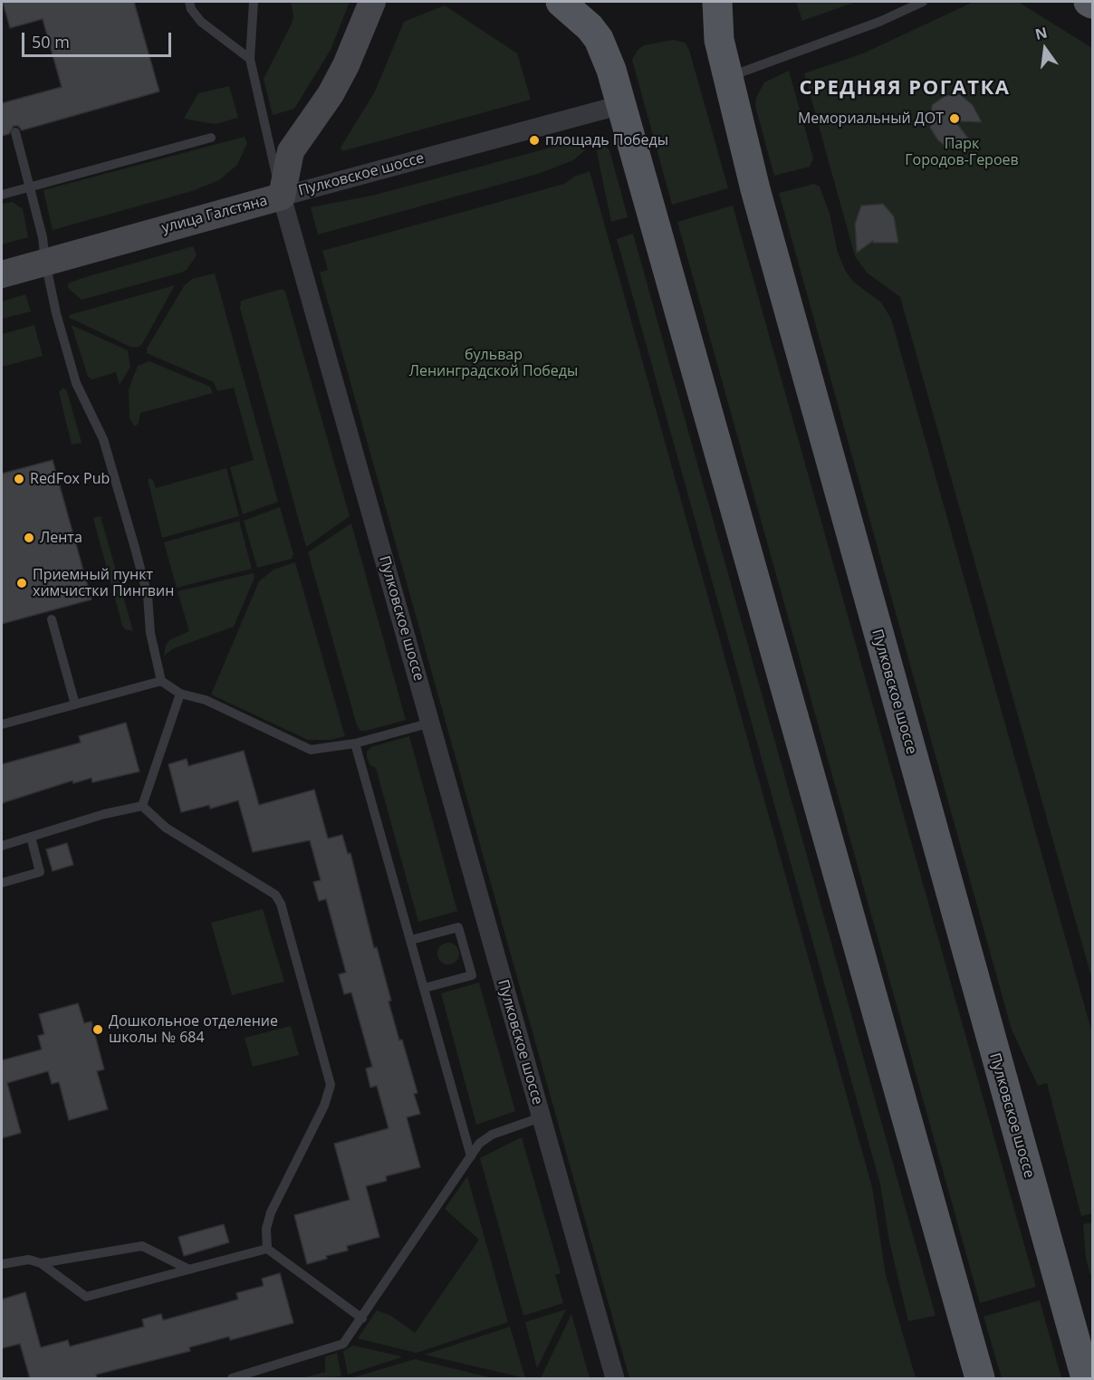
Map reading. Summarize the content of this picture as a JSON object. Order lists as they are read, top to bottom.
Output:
{
  "streets": {
    "main road": ["Пулковское шоссе"],
    "street": ["улица Галстяна"]
  },
  "crossings": [
    ["Пулковское шоссе", "улица Галстяна"]
  ],
  "districts": ["СРЕДНЯЯ РОГАТКА"],
  "parks": ["Парк Городов-Героев", "бульвар Ленинградской Победы"],
  "places": [
    "Мемориальный ДОТ",
    "площадь Победы",
    "RedFox Pub",
    "Лента",
    "Приемный пункт химчистки Пингвин",
    "Дошкольное отделение школы № 684"
  ],
  "scale_bar": "50 m",
  "north": "top"
}
